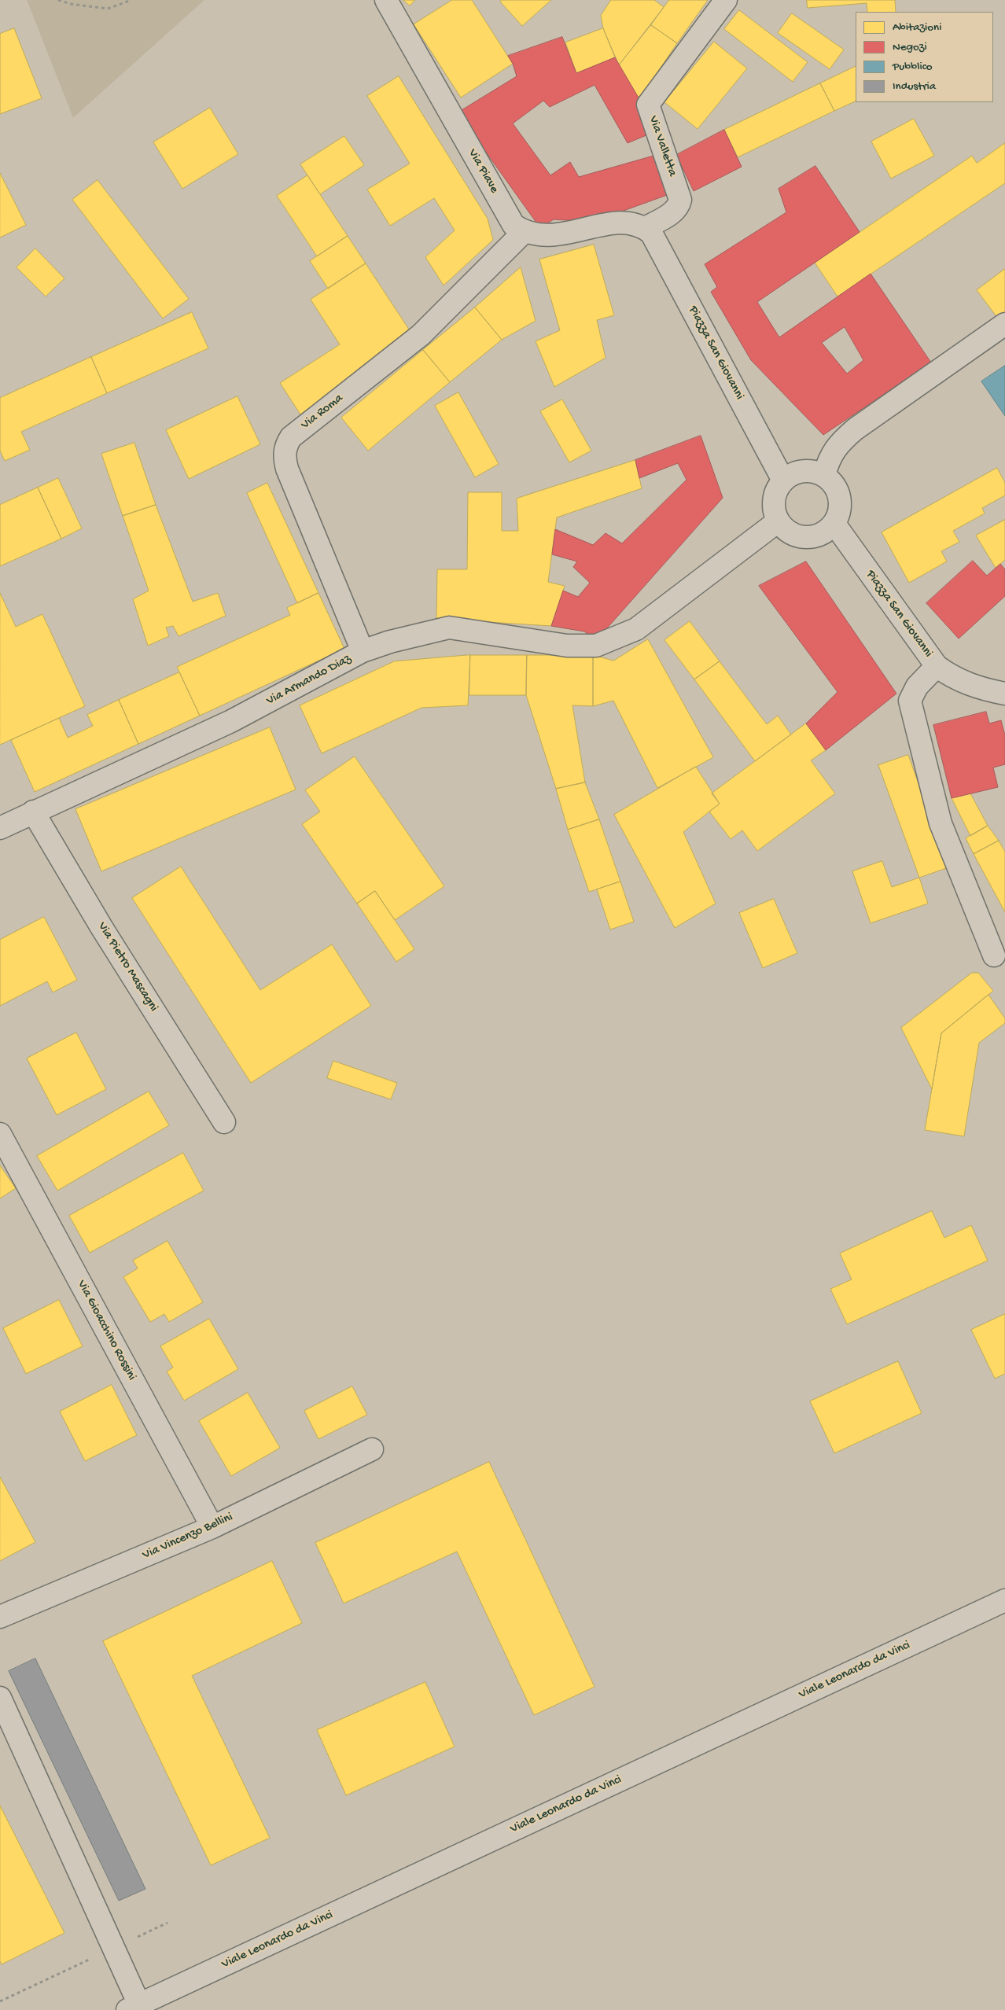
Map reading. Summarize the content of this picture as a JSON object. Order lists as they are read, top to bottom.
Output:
{
  "streets": {
    "street": [
      "Via Valletta",
      "Via Piave",
      "Piazza San Giovanni",
      "Via Roma",
      "Via Armando Diaz",
      "Via Pietro Mascagni",
      "Via Gioacchino Rossini",
      "Via Vincenzo Bellini",
      "Viale Leonardo da Vinci"
    ]
  },
  "crossings": [
    ["Via Valletta", "Piazza San Giovanni"],
    ["Via Piave", "Via Roma"],
    ["Piazza San Giovanni", "Via Armando Diaz"],
    ["Via Roma", "Via Armando Diaz"],
    ["Via Armando Diaz", "Via Pietro Mascagni"],
    ["Via Gioacchino Rossini", "Via Vincenzo Bellini"]
  ],
  "legend": [
    "Abitazioni",
    "Negozi",
    "Pubblico",
    "Industria"
  ]
}
